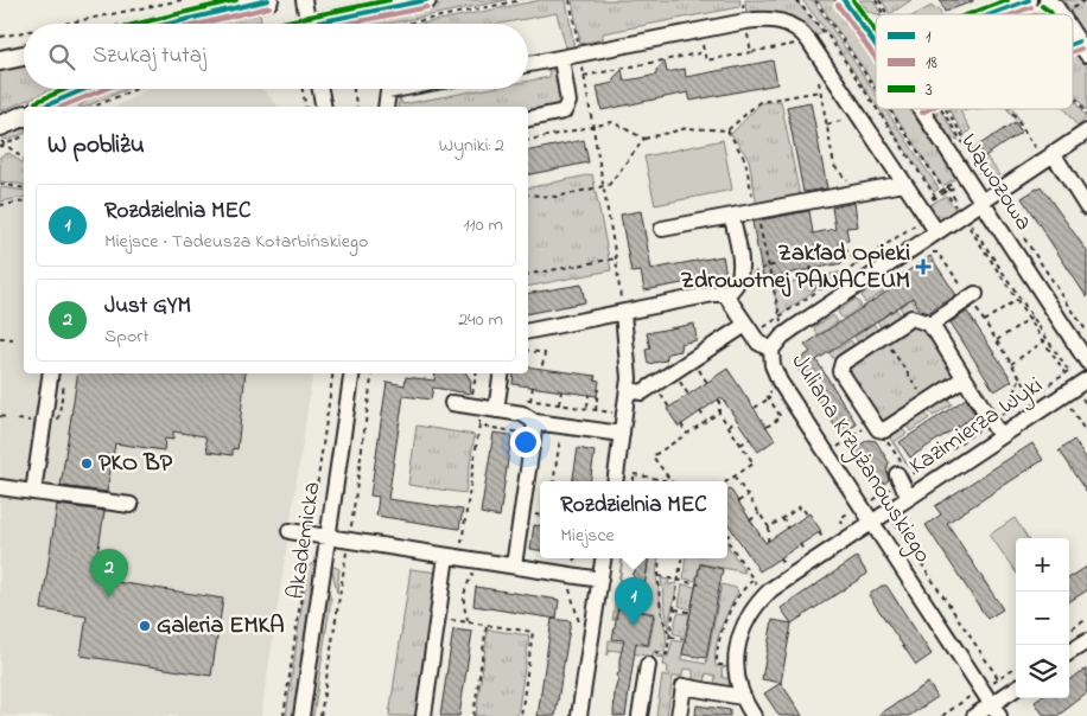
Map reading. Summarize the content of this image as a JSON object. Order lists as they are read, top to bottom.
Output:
{
  "streets": {
    "street": [
      "Wąwozowa",
      "Kazimierza Wyki",
      "Juliana Krzyżanowskiego",
      "Akademicka"
    ]
  },
  "crossings": [
    ["Wąwozowa", "Juliana Krzyżanowskiego"],
    ["Kazimierza Wyki", "Juliana Krzyżanowskiego"]
  ],
  "places": {
    "health": ["Zakład Opieki Zdrowotnej PANACEUM"],
    "other": ["PKO BP", "Galeria EMKA"]
  },
  "lines": ["transit line 1", "transit line 3", "transit line 18"],
  "legend": ["1", "18", "3"],
  "page": {
    "search": "Szukaj tutaj",
    "heading": ["W pobliżu", "Wyniki: 2"],
    "list": [
      {
        "mark": "1",
        "name": "Rozdzielnia MEC",
        "note": "Miejsce · Tadeusza Kotarbińskiego",
        "value": "110 m"
      },
      {
        "mark": "2",
        "name": "Just GYM",
        "note": "Sport",
        "value": "240 m"
      }
    ],
    "popup": ["Rozdzielnia MEC", "Miejsce"],
    "map_buttons": ["+", "−"],
    "pins": ["2", "1"]
  }
}
